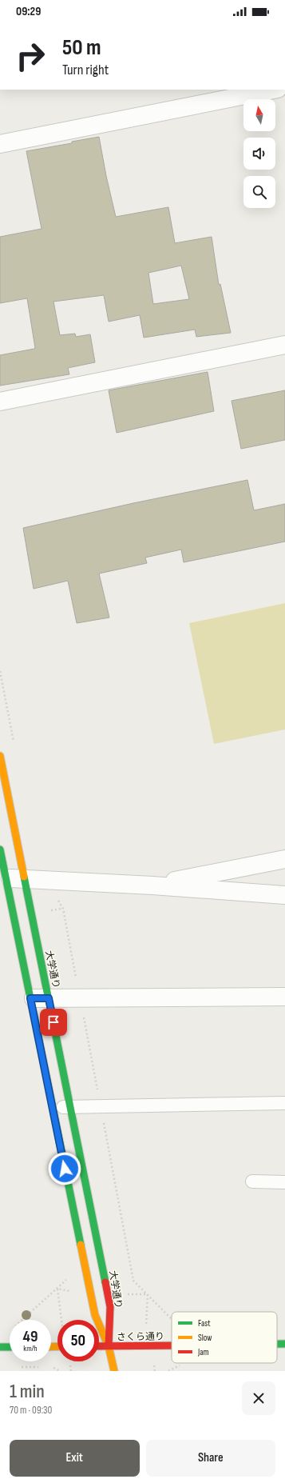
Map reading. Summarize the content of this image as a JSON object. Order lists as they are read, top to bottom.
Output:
{
  "streets": {
    "main road": ["大学通り", "さくら通り"]
  },
  "crossings": [
    ["大学通り", "さくら通り"]
  ],
  "legend": ["Fast", "Slow", "Jam"],
  "north": "top",
  "page": {
    "status": "09:29",
    "turn": ["50 m", "Turn right"],
    "speed": "49 km/h",
    "limit": "50",
    "heading": ["1 min", "70 m · 09:30"],
    "buttons": ["Exit", "Share"]
  }
}
